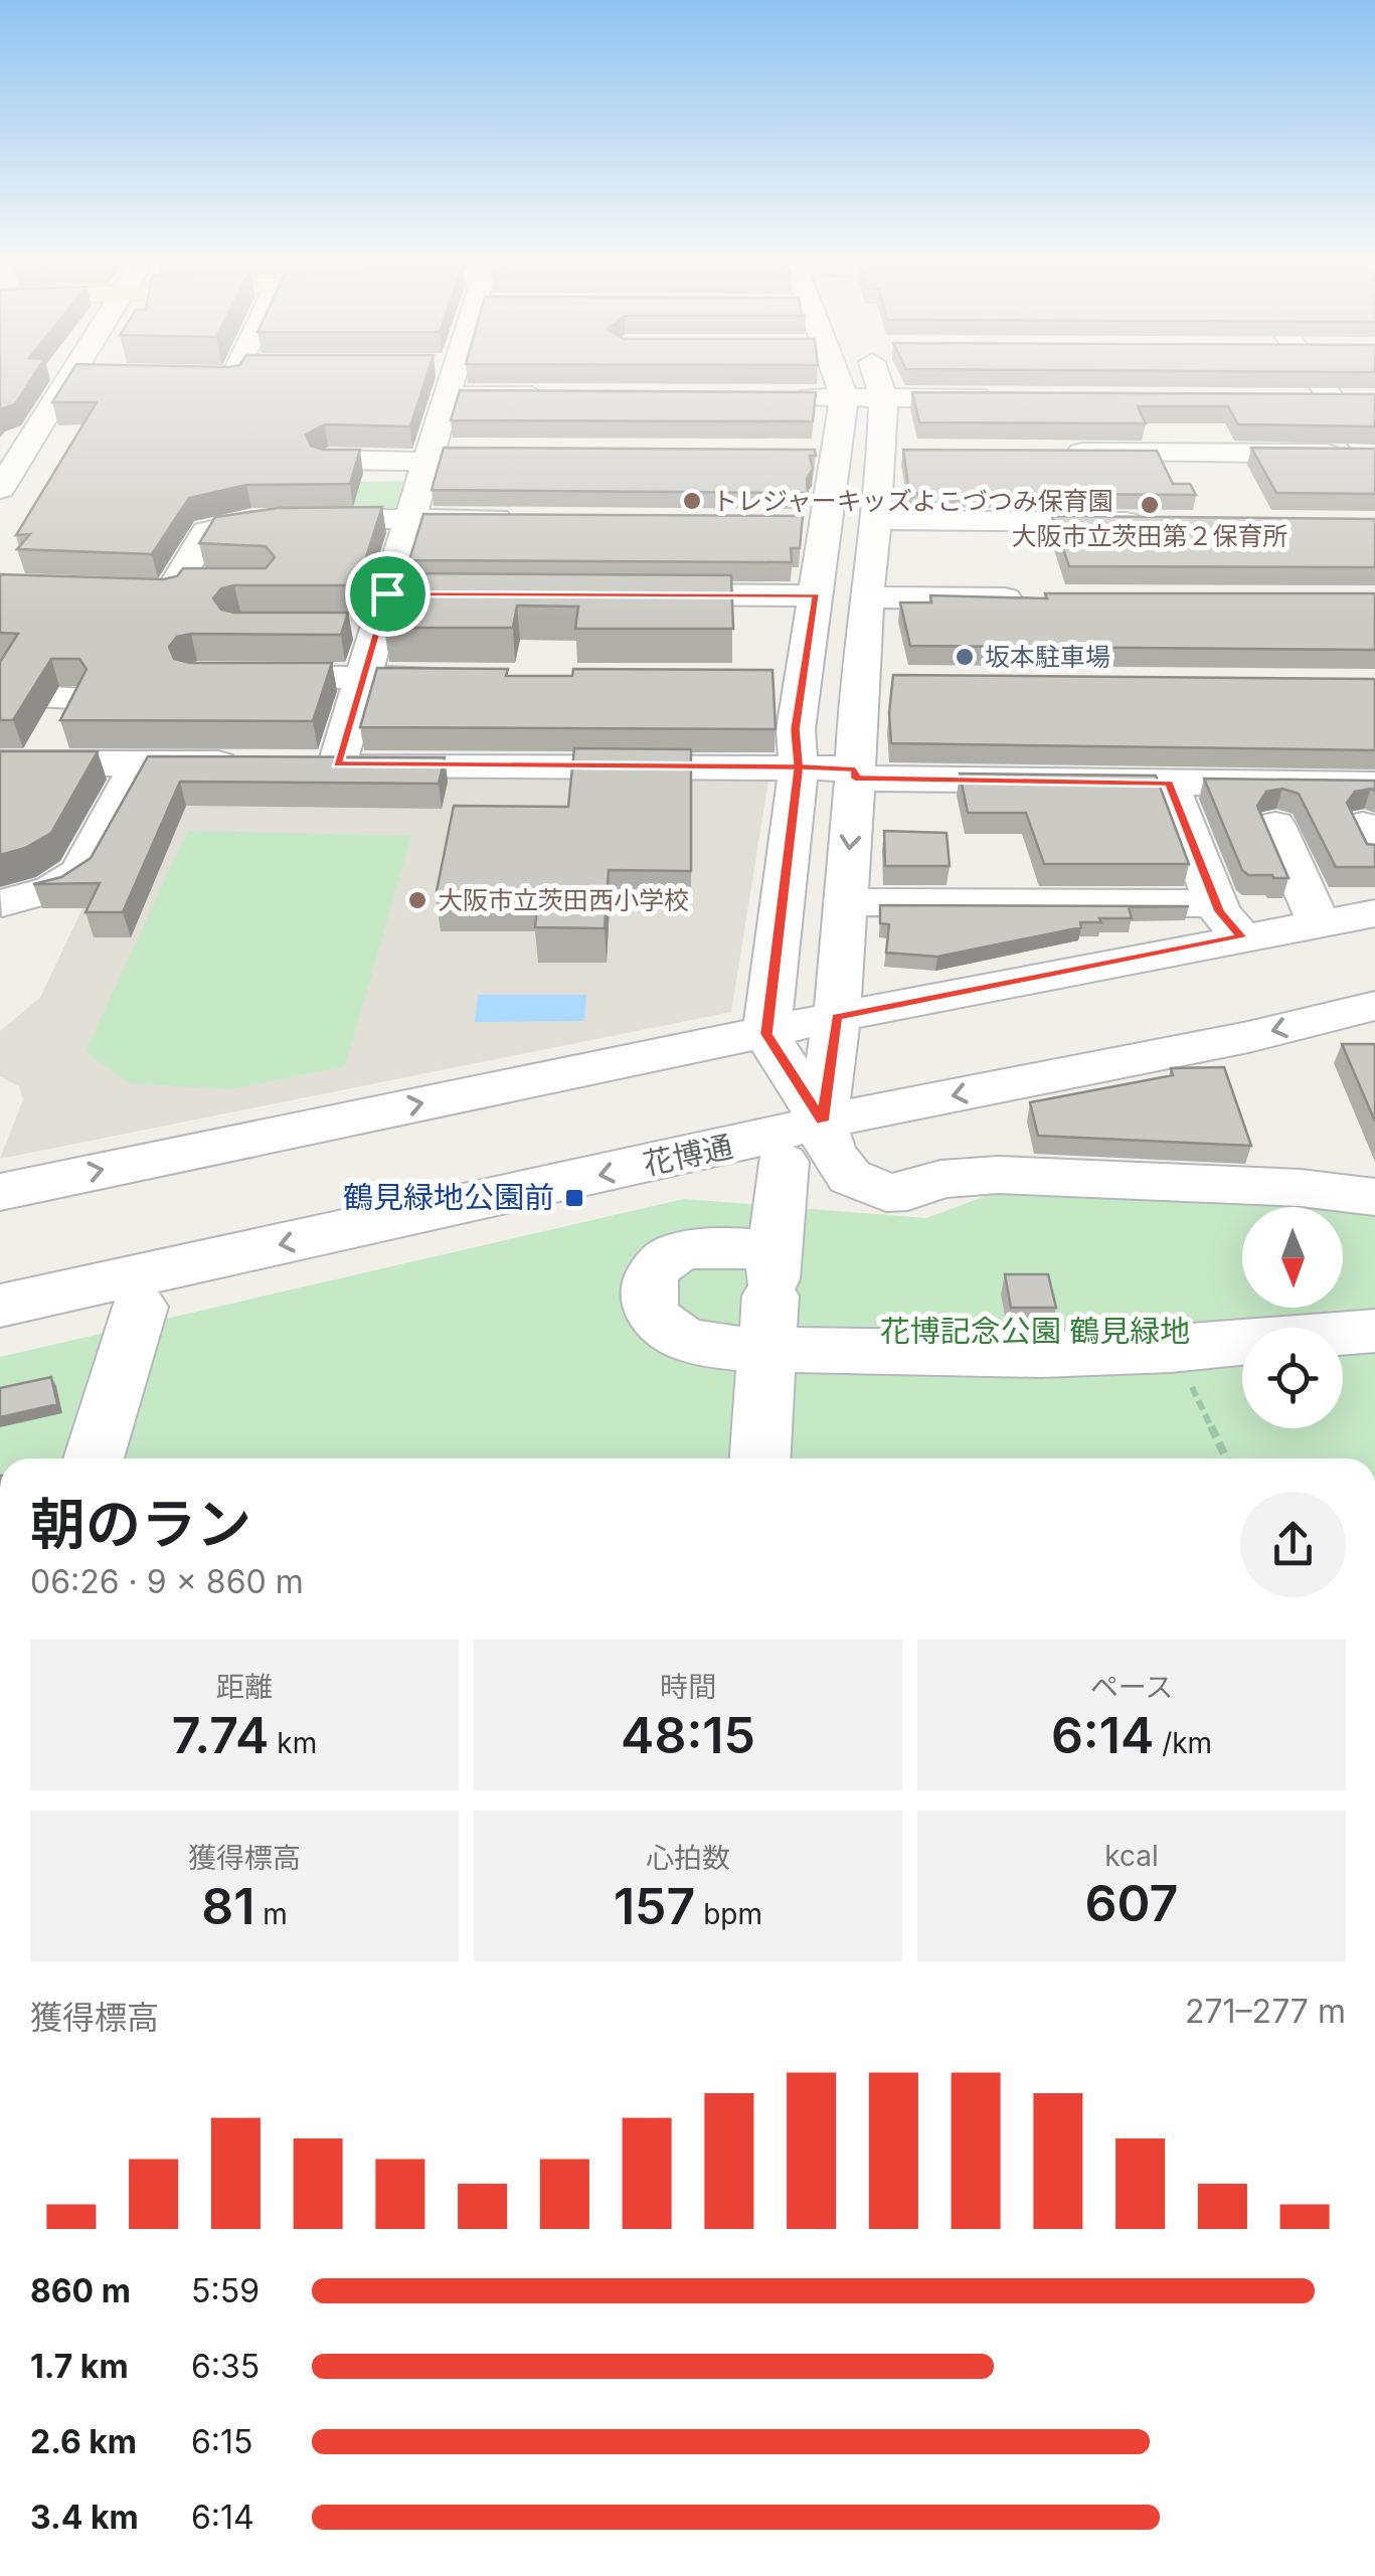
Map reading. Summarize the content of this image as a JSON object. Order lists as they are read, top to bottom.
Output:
{
  "streets": {
    "street": ["花博通"]
  },
  "parks": ["花博記念公園 鶴見緑地"],
  "places": {
    "other": [
      "トレジャーキッズよこづつみ保育園",
      "大阪市立茨田第２保育所",
      "坂本駐車場",
      "大阪市立茨田西小学校"
    ],
    "transit": ["鶴見緑地公園前"]
  },
  "north": "bottom",
  "page": {
    "heading": ["朝のラン", "06:26 · 9 × 860 m"],
    "stats": [
      ["距離", "7.74 km"],
      ["時間", "48:15"],
      ["ペース", "6:14 /km"],
      ["獲得標高", "81 m"],
      ["心拍数", "157 bpm"],
      ["kcal", "607"]
    ],
    "chart": ["獲得標高", "271–277 m"],
    "list": [
      {
        "name": "860 m",
        "note": "5:59"
      },
      {
        "name": "1.7 km",
        "note": "6:35"
      },
      {
        "name": "2.6 km",
        "note": "6:15"
      },
      {
        "name": "3.4 km",
        "note": "6:14"
      }
    ]
  }
}
